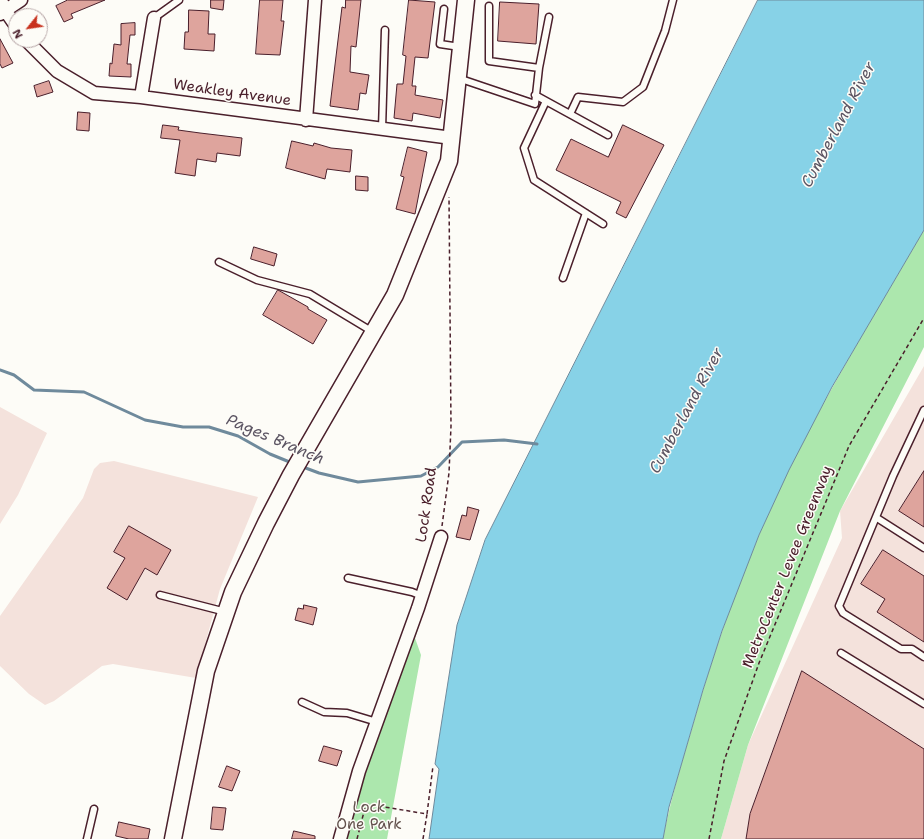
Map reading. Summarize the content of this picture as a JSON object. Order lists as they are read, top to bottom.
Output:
{
  "streets": {
    "street": ["Weakley Avenue", "Lock Road"],
    "path": ["MetroCenter Levee Greenway"]
  },
  "water": ["Cumberland River", "Pages Branch"],
  "parks": ["Lock One Park"],
  "north": "bottom left"
}
